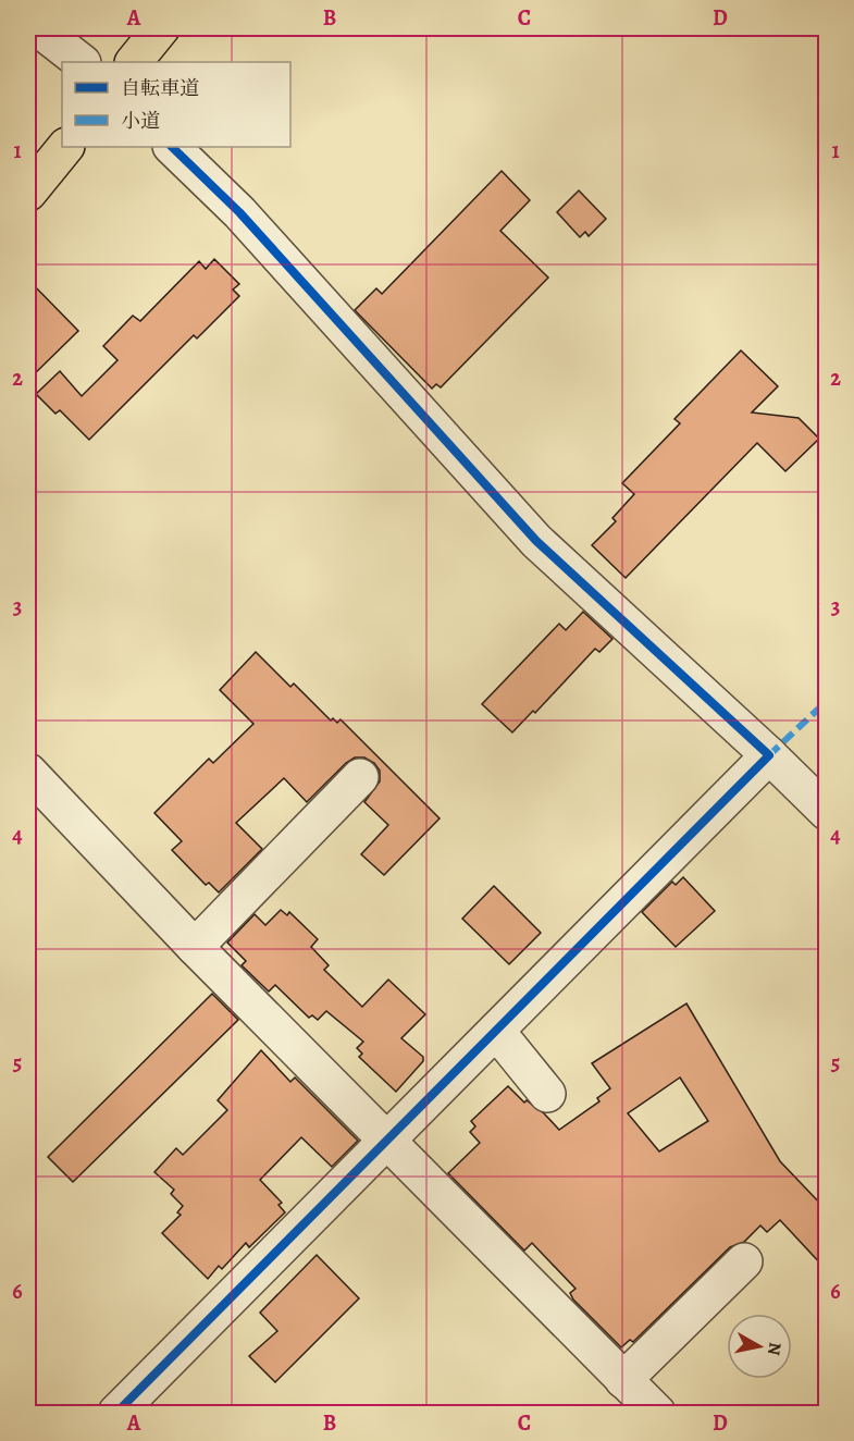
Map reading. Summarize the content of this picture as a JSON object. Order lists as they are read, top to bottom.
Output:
{
  "legend": ["自転車道", "小道"],
  "north": "right",
  "grid": {
    "columns": [
      "A",
      "B",
      "C",
      "D"
    ],
    "rows": [
      "1",
      "2",
      "3",
      "4",
      "5",
      "6"
    ]
  }
}
